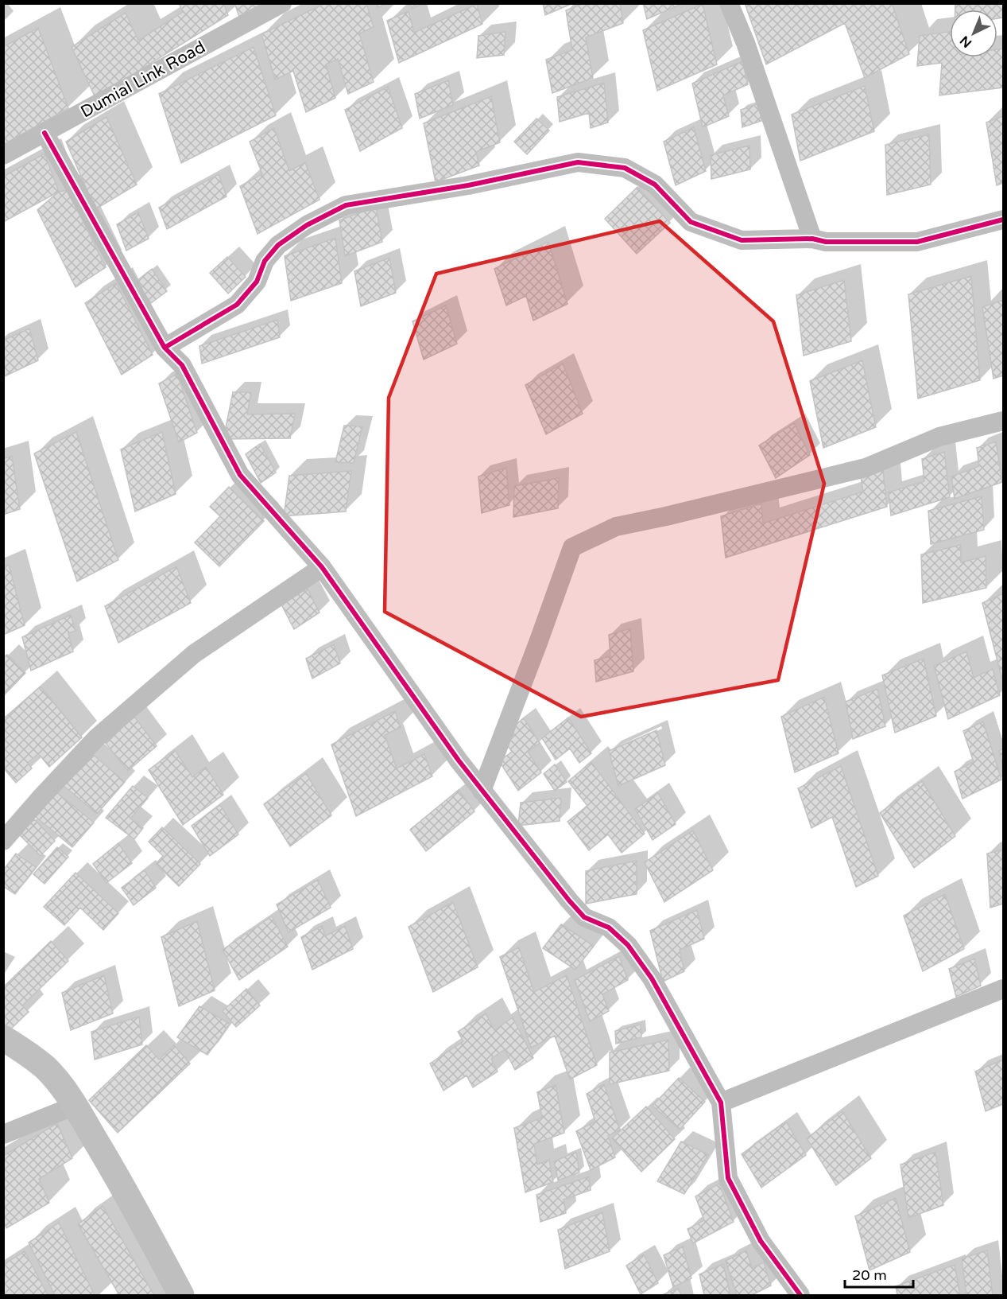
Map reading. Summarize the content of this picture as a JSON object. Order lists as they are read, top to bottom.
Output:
{
  "streets": {
    "street": ["Dumial Link Road"]
  },
  "scale_bar": "20 m",
  "north": "bottom left"
}
